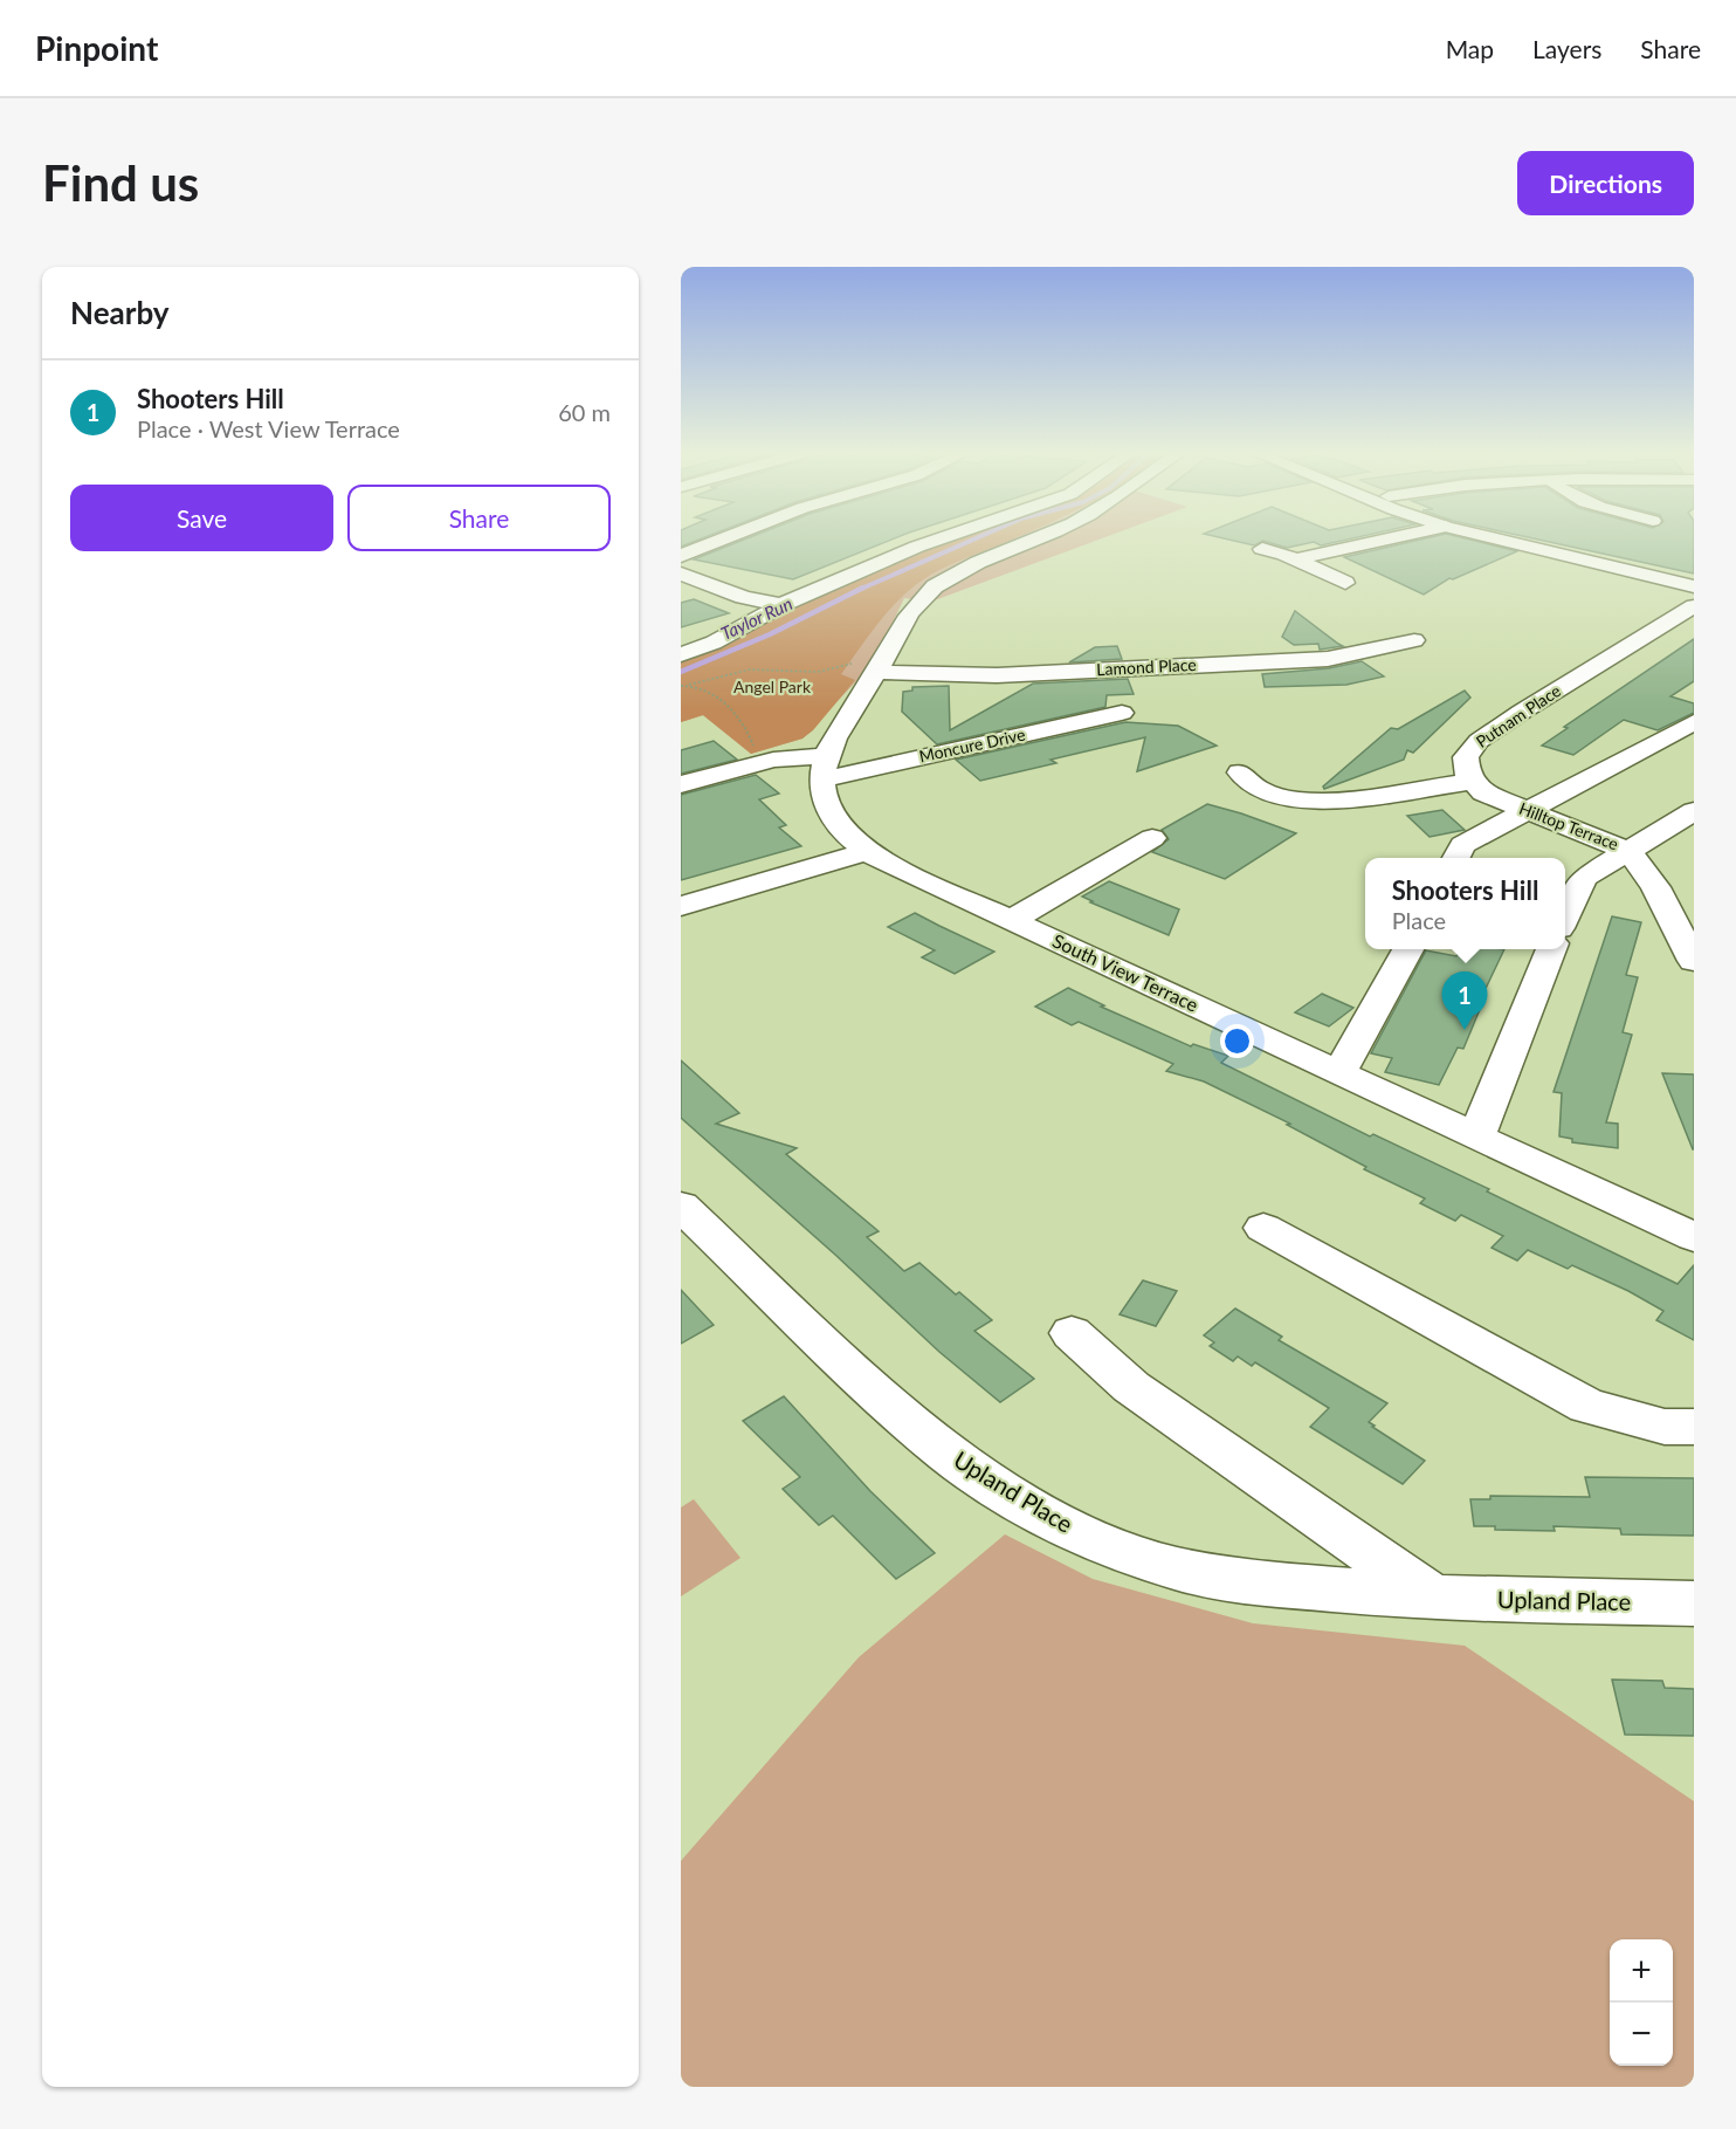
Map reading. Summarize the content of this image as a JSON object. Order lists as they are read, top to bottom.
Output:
{
  "streets": {
    "street": [
      "Lamond Place",
      "Putnam Place",
      "Moncure Drive",
      "Hilltop Terrace",
      "South View Terrace",
      "Upland Place"
    ]
  },
  "crossings": [
    ["Putnam Place", "Hilltop Terrace"],
    ["Moncure Drive", "South View Terrace"]
  ],
  "water": ["Taylor Run"],
  "parks": ["Angel Park"],
  "page": {
    "header": "Pinpoint",
    "nav": ["Map", "Layers", "Share"],
    "buttons": [
      "Directions",
      ["Save", "Share"]
    ],
    "title": "Find us",
    "heading": "Nearby",
    "list": [
      {
        "mark": "1",
        "name": "Shooters Hill",
        "note": "Place · West View Terrace",
        "value": "60 m"
      }
    ],
    "popup": ["Shooters Hill", "Place"],
    "pins": "1",
    "map_buttons": ["+", "−"]
  }
}
